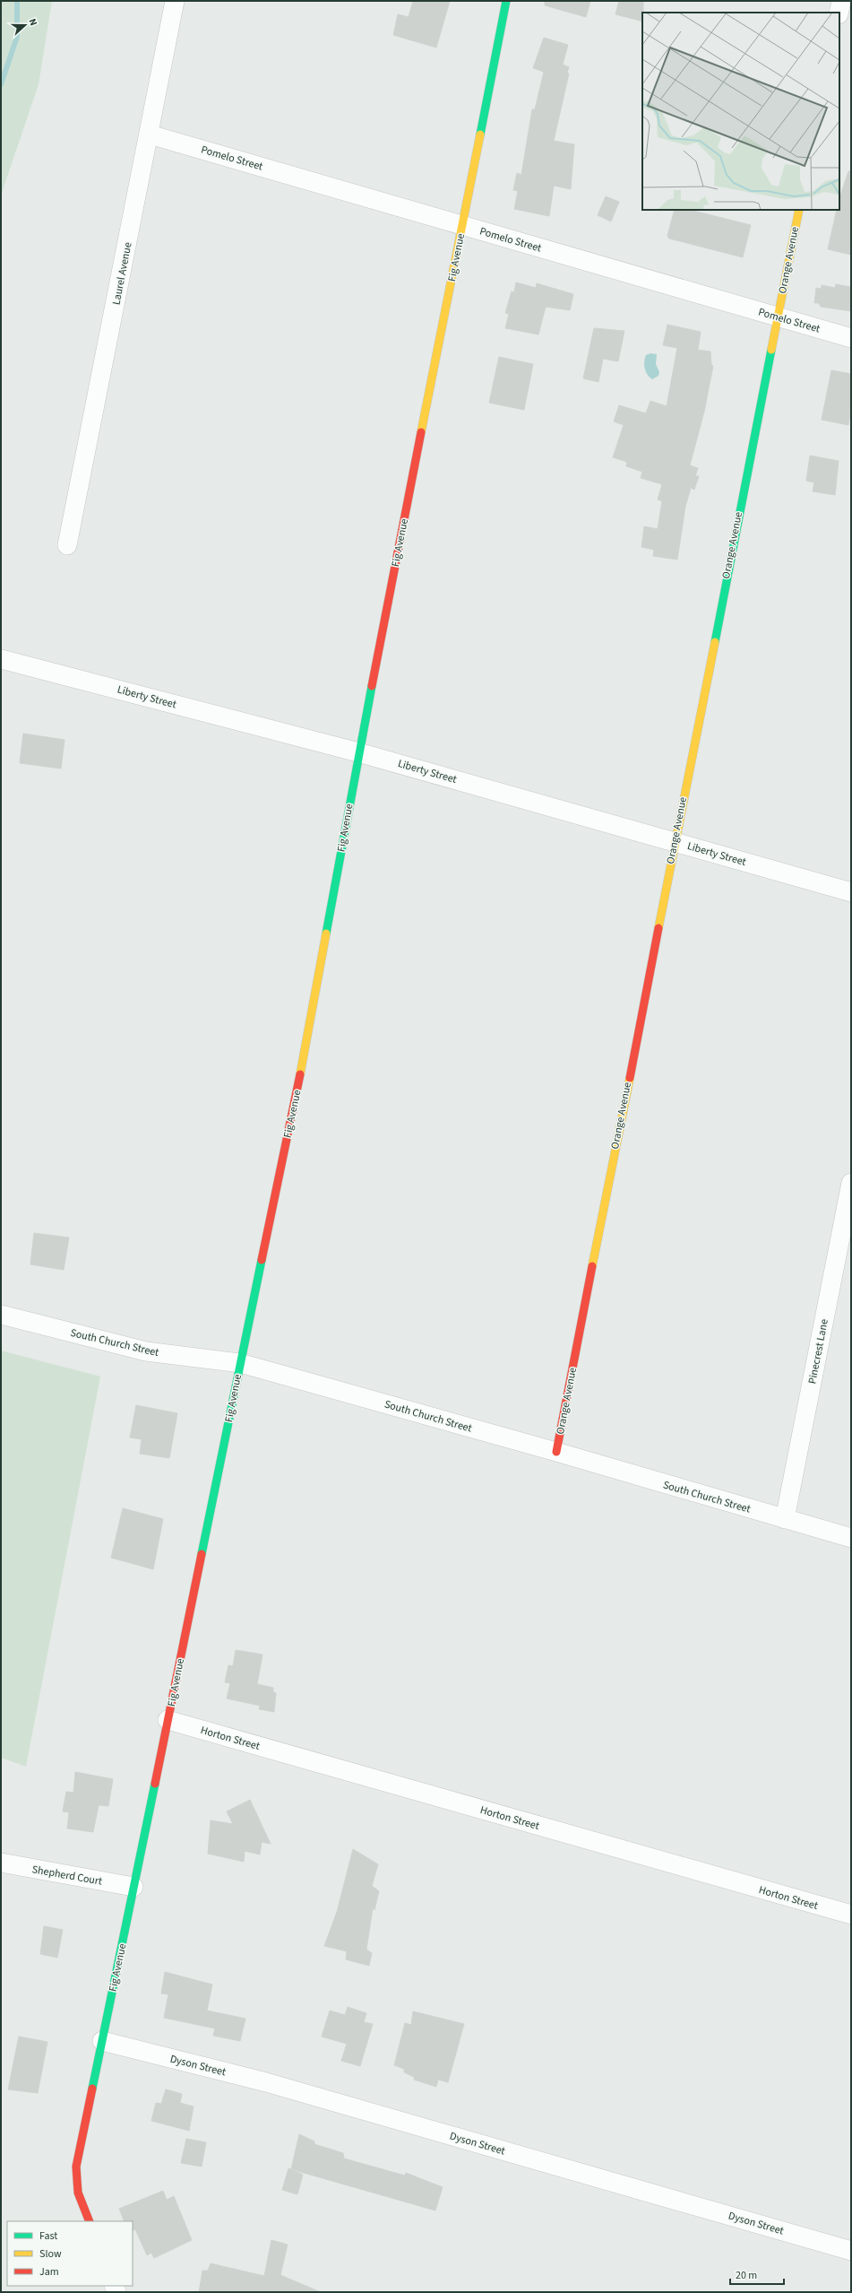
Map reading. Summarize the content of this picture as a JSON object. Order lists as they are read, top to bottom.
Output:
{
  "streets": {
    "street": [
      "Pomelo Street",
      "Fig Avenue",
      "Orange Avenue",
      "Laurel Avenue",
      "Liberty Street",
      "South Church Street",
      "Pinecrest Lane",
      "Horton Street",
      "Shepherd Court",
      "Dyson Street"
    ]
  },
  "crossings": [
    ["Pomelo Street", "Fig Avenue"],
    ["Pomelo Street", "Orange Avenue"],
    ["Pomelo Street", "Laurel Avenue"],
    ["Fig Avenue", "Liberty Street"],
    ["Fig Avenue", "South Church Street"],
    ["Fig Avenue", "Horton Street"],
    ["Fig Avenue", "Shepherd Court"],
    ["Fig Avenue", "Dyson Street"],
    ["Orange Avenue", "Liberty Street"],
    ["Orange Avenue", "South Church Street"],
    ["South Church Street", "Pinecrest Lane"]
  ],
  "legend": ["Fast", "Slow", "Jam"],
  "scale_bar": "20 m",
  "north": "right"
}
